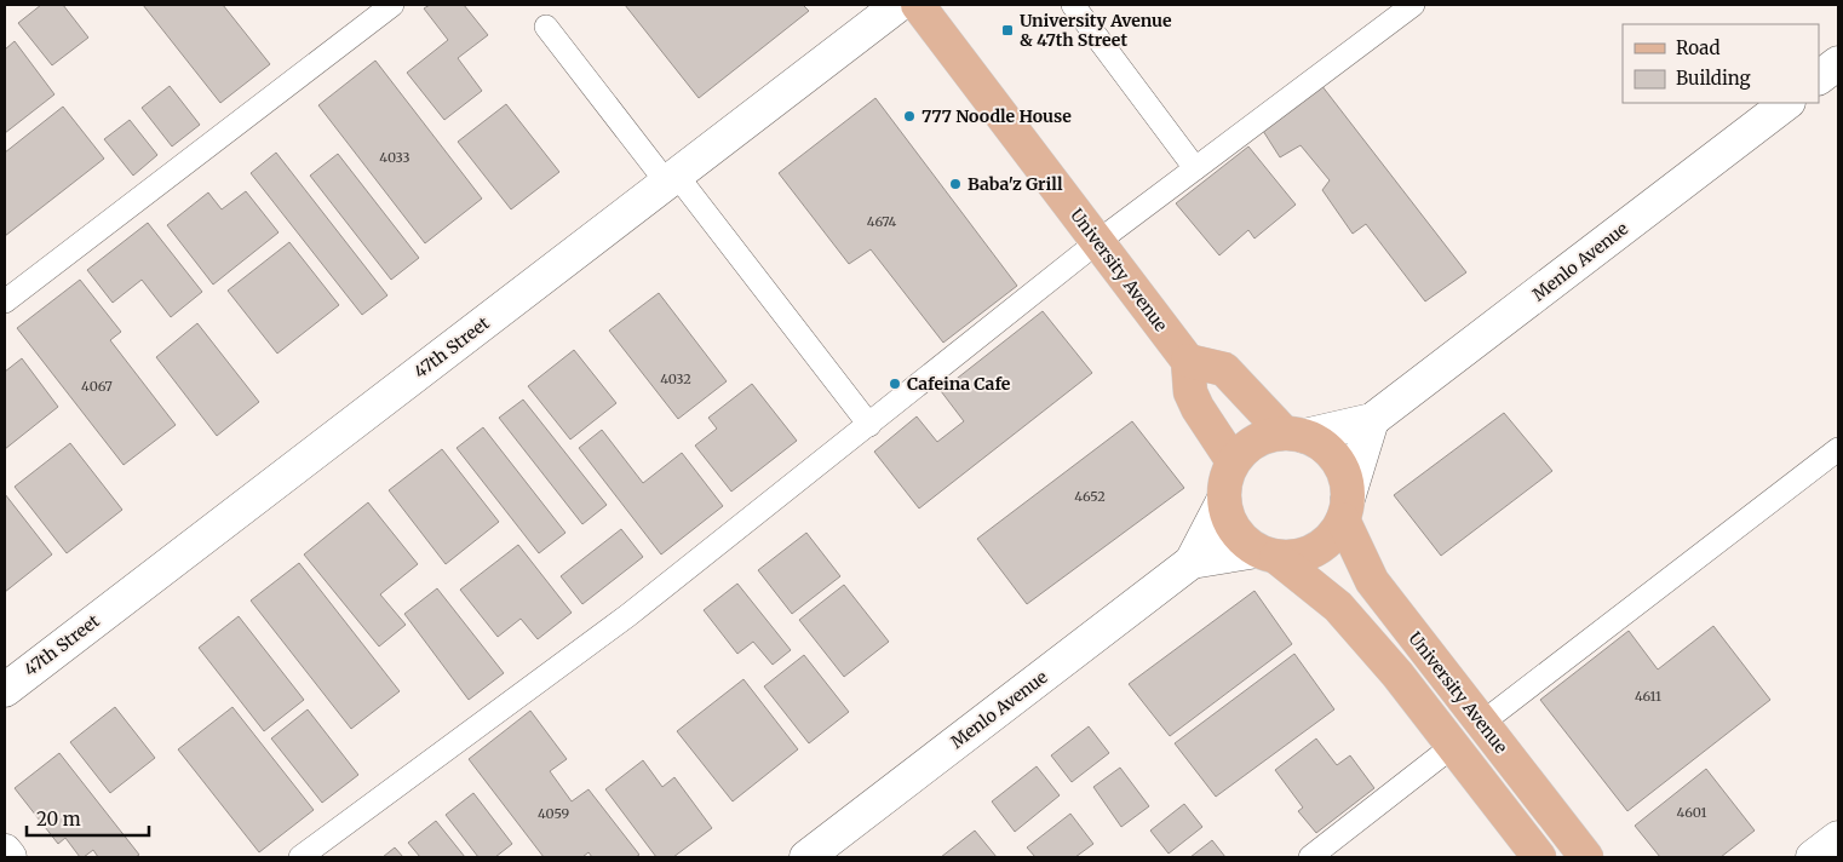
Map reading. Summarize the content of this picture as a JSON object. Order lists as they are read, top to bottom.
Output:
{
  "streets": {
    "main road": ["University Avenue"],
    "street": ["Menlo Avenue", "47th Street"]
  },
  "crossings": [
    ["Menlo Avenue", "University Avenue"]
  ],
  "places": {
    "transit": ["University Avenue & 47th Street"],
    "other": ["777 Noodle House", "Baba'z Grill", "Cafeina Cafe"]
  },
  "house_numbers": [
    "4033",
    "4674",
    "4032",
    "4067",
    "4652",
    "4611",
    "4601",
    "4059"
  ],
  "legend": ["Road", "Building"],
  "scale_bar": "20 m"
}
